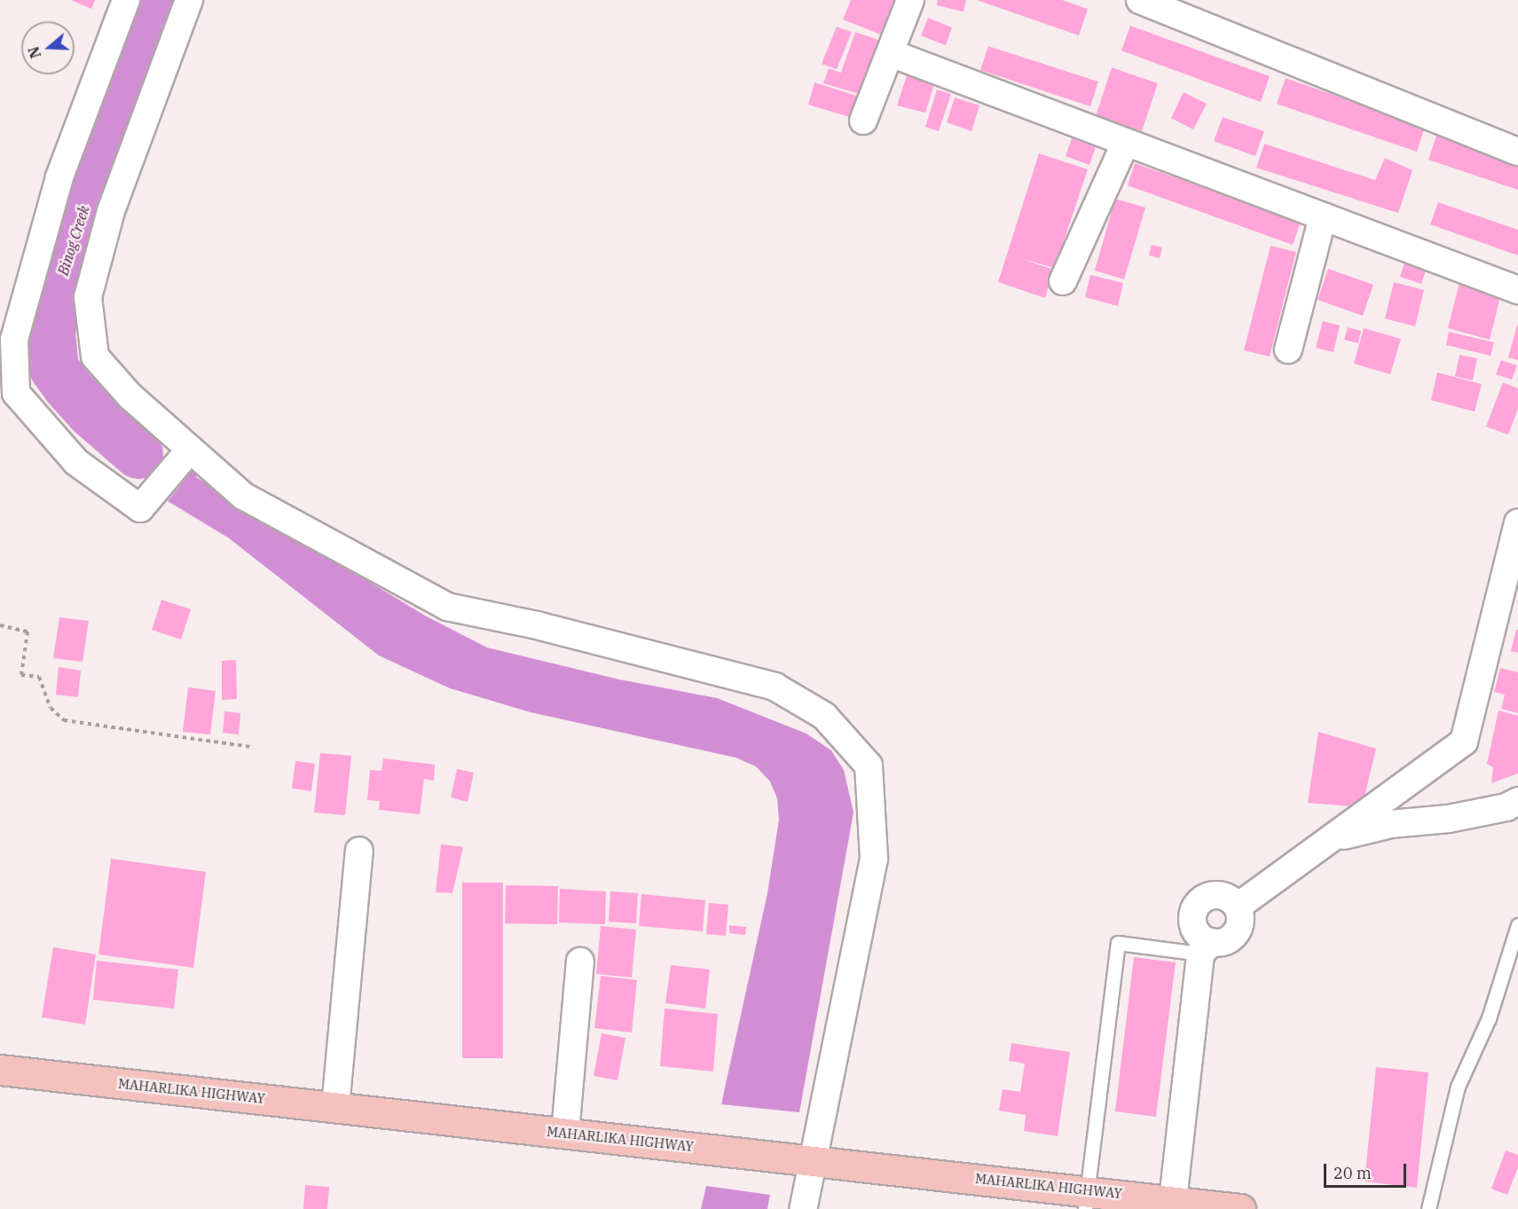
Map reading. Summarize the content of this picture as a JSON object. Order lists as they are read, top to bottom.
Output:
{
  "streets": {
    "highway": ["MAHARLIKA HIGHWAY"]
  },
  "water": ["Binog Creek"],
  "scale_bar": "20 m",
  "north": "left"
}
